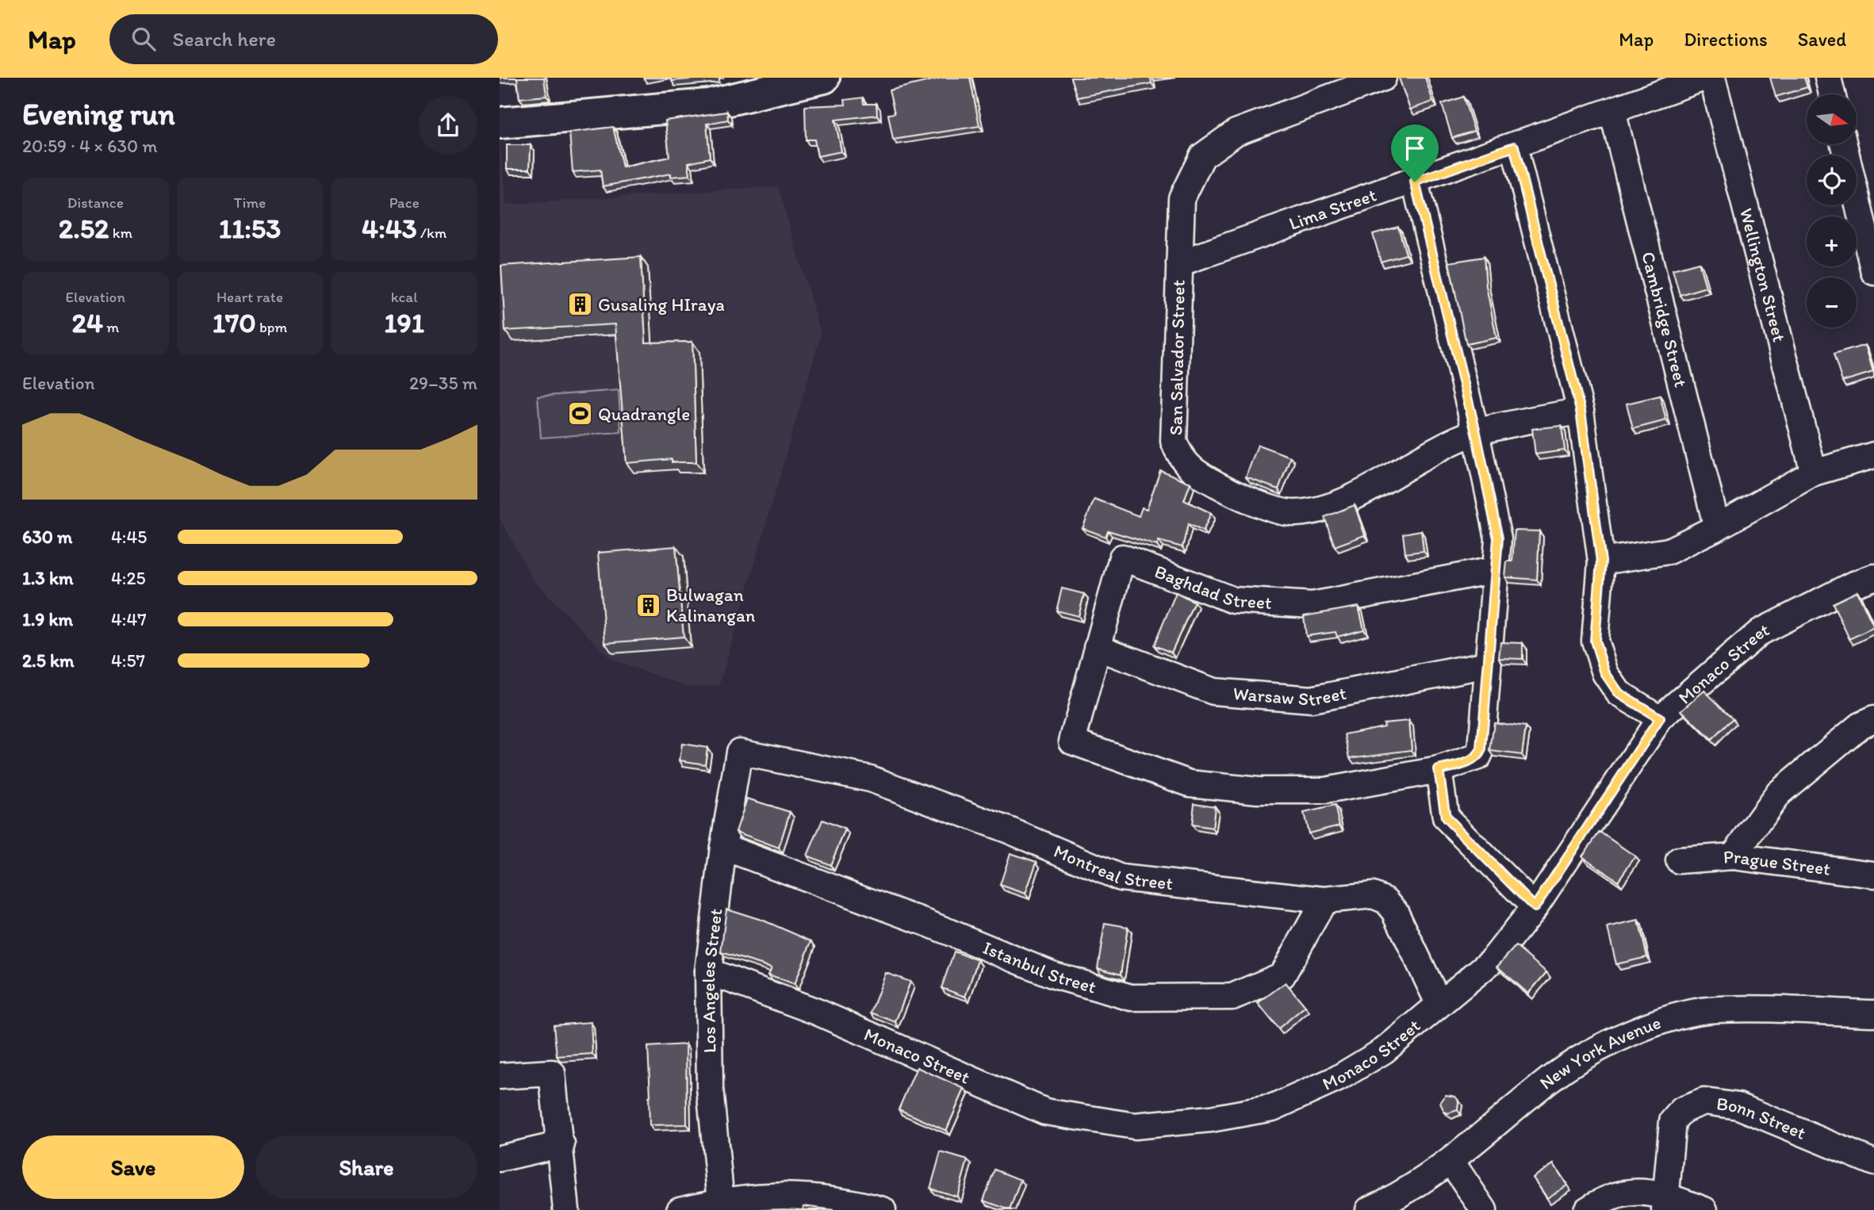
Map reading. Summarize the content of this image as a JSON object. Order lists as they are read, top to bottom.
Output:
{
  "streets": {
    "street": [
      "Lima Street",
      "Wellington Street",
      "Cambridge Street",
      "San Salvador Street",
      "Baghdad Street",
      "Monaco Street",
      "Warsaw Street",
      "Prague Street",
      "Montreal Street",
      "Istanbul Street",
      "Los Angeles Street",
      "New York Avenue",
      "Bonn Street"
    ]
  },
  "crossings": [
    ["Lima Street", "Cambridge Street"],
    ["Lima Street", "San Salvador Street"],
    ["Baghdad Street", "Warsaw Street"],
    ["Monaco Street", "Montreal Street"],
    ["Monaco Street", "Los Angeles Street"],
    ["Montreal Street", "Istanbul Street"],
    ["Montreal Street", "Los Angeles Street"],
    ["Istanbul Street", "Los Angeles Street"]
  ],
  "places": {
    "building": ["Gusaling HIraya", "Bulwagan Kalinangan"],
    "sports": ["Quadrangle"]
  },
  "north": "right",
  "page": {
    "header": "Map",
    "search": "Search here",
    "nav": ["Map", "Directions", "Saved"],
    "heading": ["Evening run", "20:59 · 4 × 630 m"],
    "map_buttons": ["+", "−"],
    "stats": [
      ["Distance", "2.52 km"],
      ["Time", "11:53"],
      ["Pace", "4:43 /km"],
      ["Elevation", "24 m"],
      ["Heart rate", "170 bpm"],
      ["kcal", "191"]
    ],
    "chart": ["Elevation", "29–35 m"],
    "list": [
      {
        "name": "630 m",
        "note": "4:45"
      },
      {
        "name": "1.3 km",
        "note": "4:25"
      },
      {
        "name": "1.9 km",
        "note": "4:47"
      },
      {
        "name": "2.5 km",
        "note": "4:57"
      }
    ],
    "buttons": ["Save", "Share"]
  }
}
